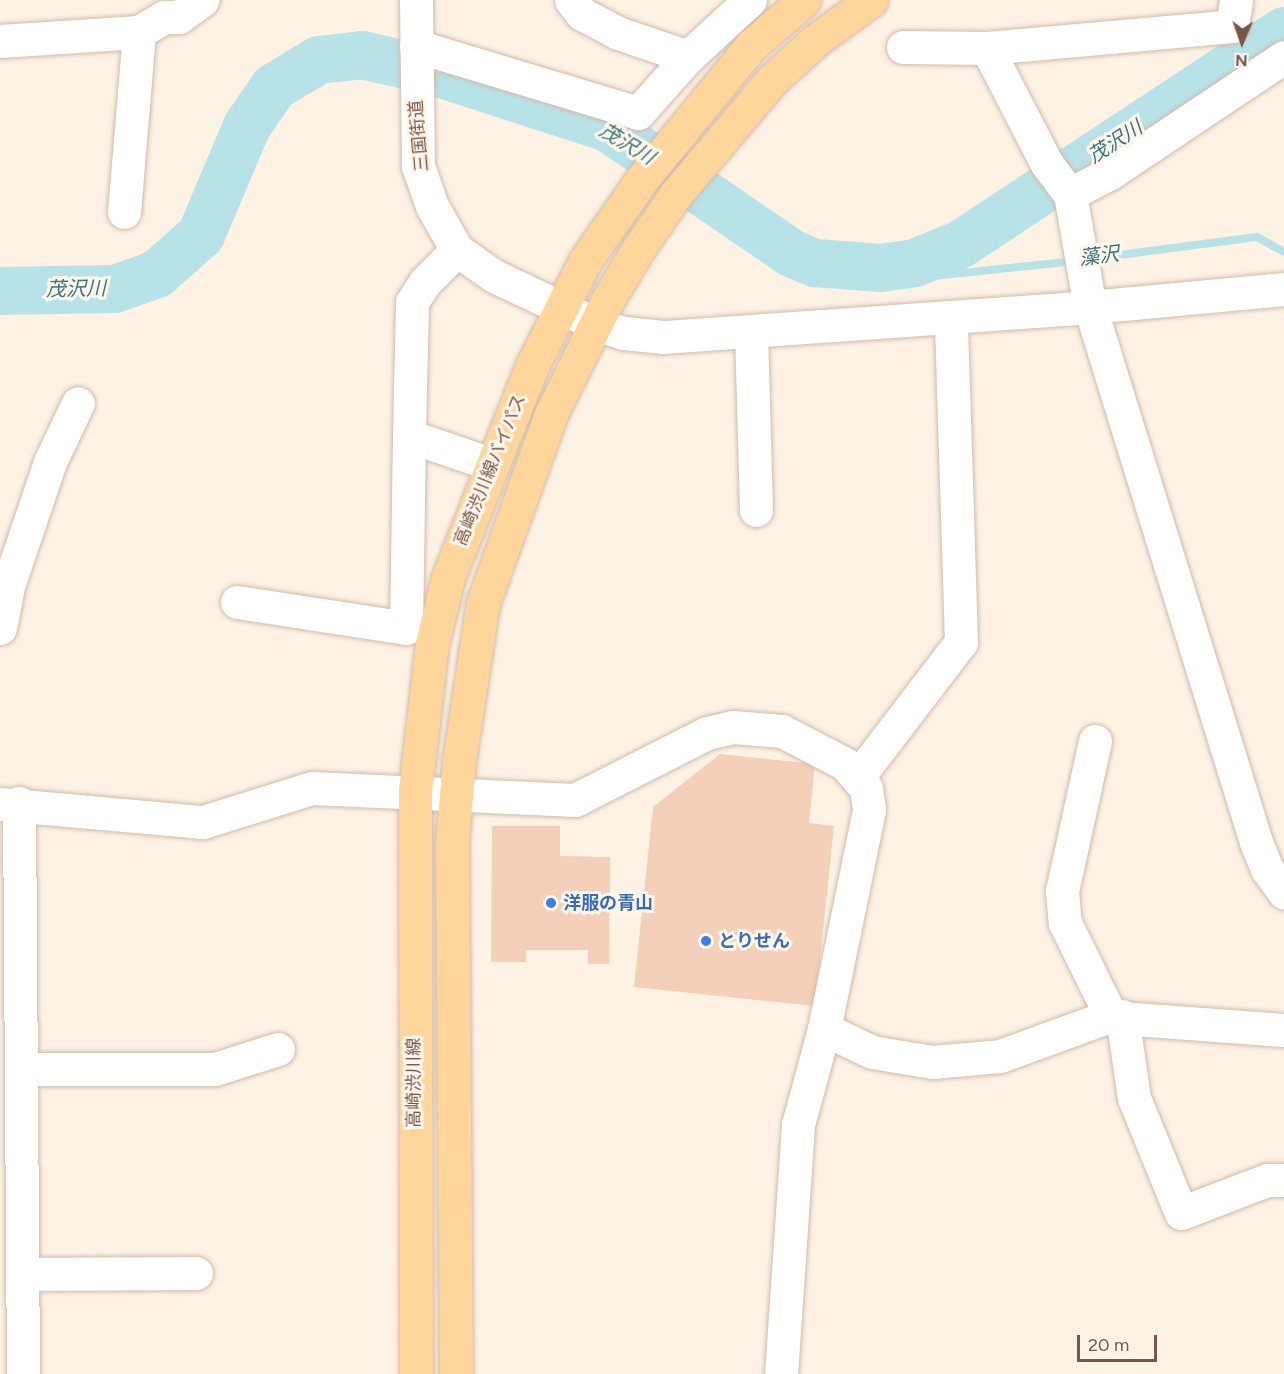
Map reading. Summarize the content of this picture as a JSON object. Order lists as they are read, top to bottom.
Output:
{
  "streets": {
    "main road": ["高崎渋川線バイパス", "高崎渋川線"],
    "street": ["三国街道"]
  },
  "crossings": [
    ["三国街道", "高崎渋川線バイパス"],
    ["高崎渋川線バイパス", "高崎渋川線"]
  ],
  "water": ["茂沢川", "藻沢"],
  "places": ["洋服の青山", "とりせん"],
  "scale_bar": "20 m",
  "north": "bottom"
}
